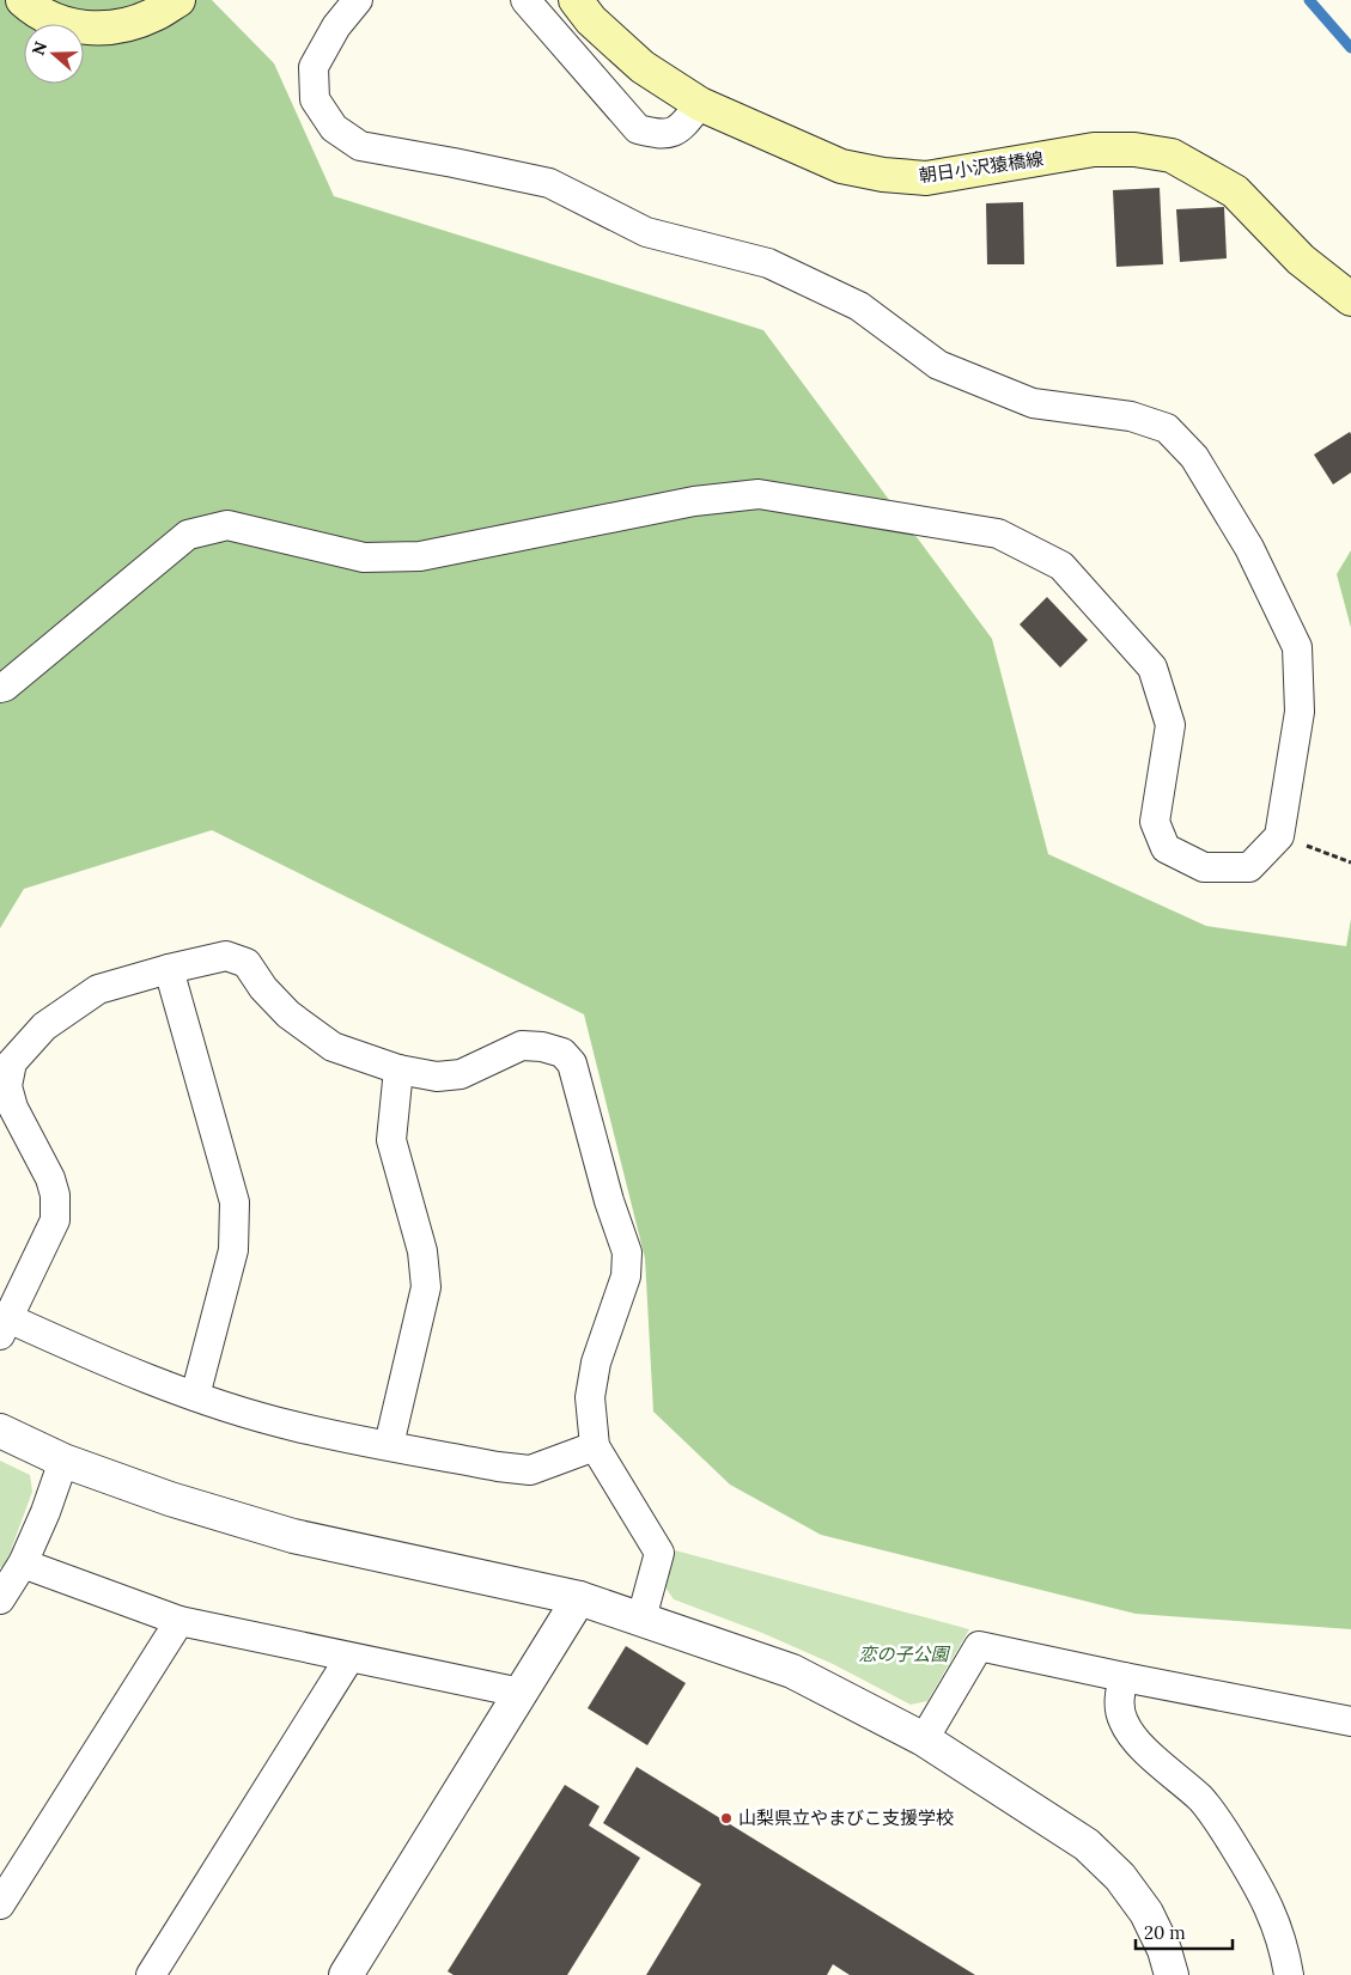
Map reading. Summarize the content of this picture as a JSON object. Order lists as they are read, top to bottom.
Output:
{
  "streets": {
    "main road": ["朝日小沢猿橋線"]
  },
  "parks": ["恋の子公園"],
  "places": ["山梨県立やまびこ支援学校"],
  "scale_bar": "20 m",
  "north": "left"
}
